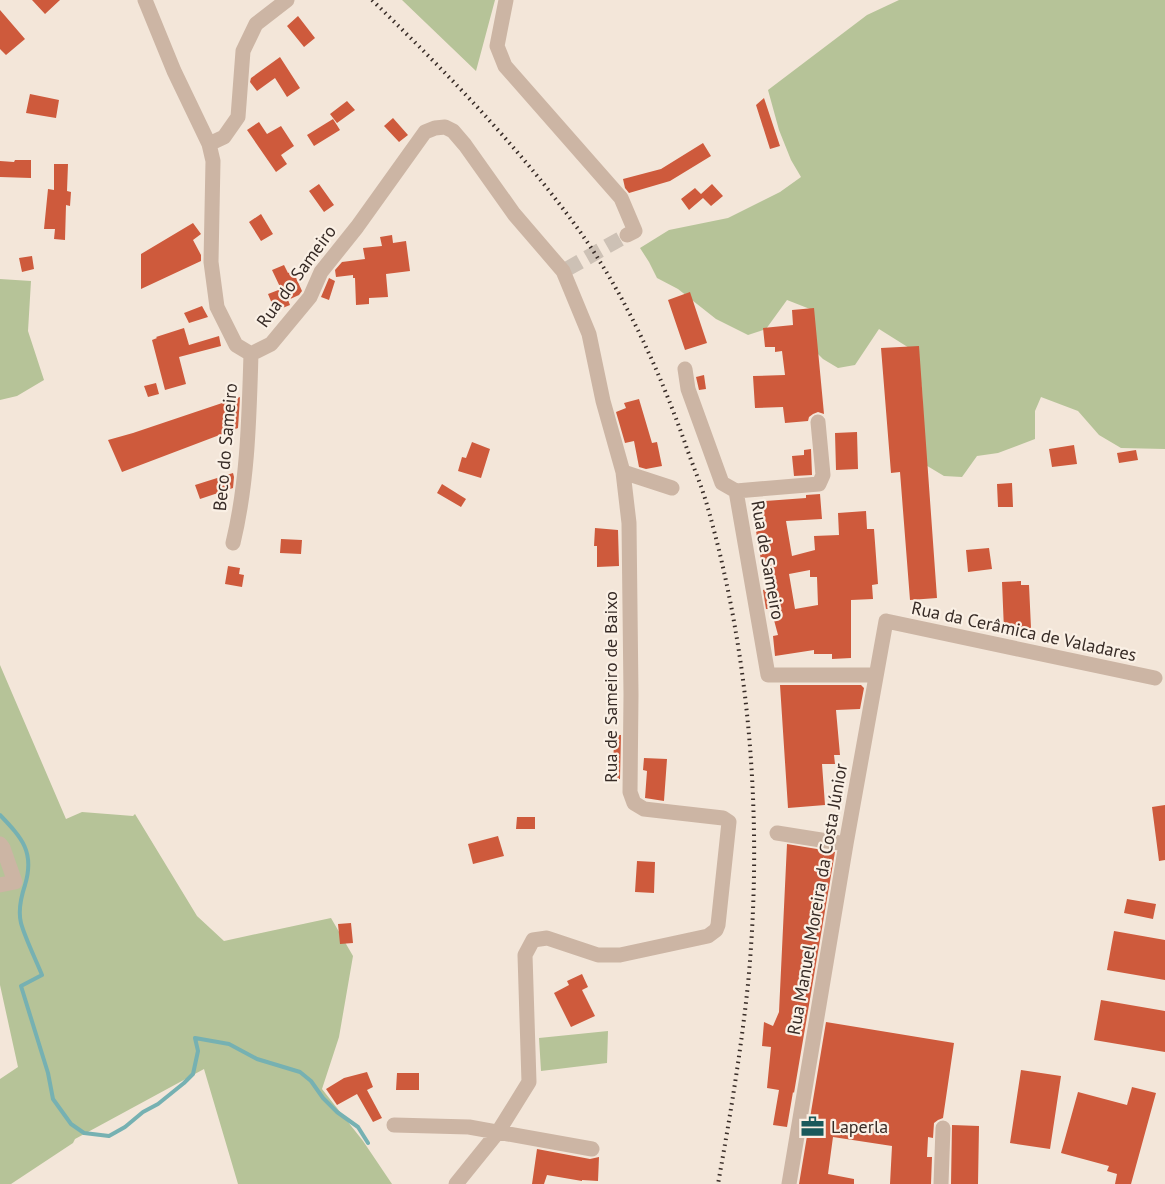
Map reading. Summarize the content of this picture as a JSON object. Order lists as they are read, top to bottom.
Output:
{
  "streets": {
    "street": [
      "Rua do Sameiro",
      "Beco do Sameiro",
      "Rua de Sameiro",
      "Rua da Cerâmica de Valadares",
      "Rua de Sameiro de Baixo",
      "Rua Manuel Moreira da Costa Júnior"
    ]
  },
  "crossings": [
    ["Rua do Sameiro", "Beco do Sameiro"],
    ["Rua do Sameiro", "Rua de Sameiro de Baixo"],
    ["Rua de Sameiro", "Rua Manuel Moreira da Costa Júnior"],
    ["Rua da Cerâmica de Valadares", "Rua Manuel Moreira da Costa Júnior"]
  ],
  "places": {
    "office": ["Laperla"]
  }
}
